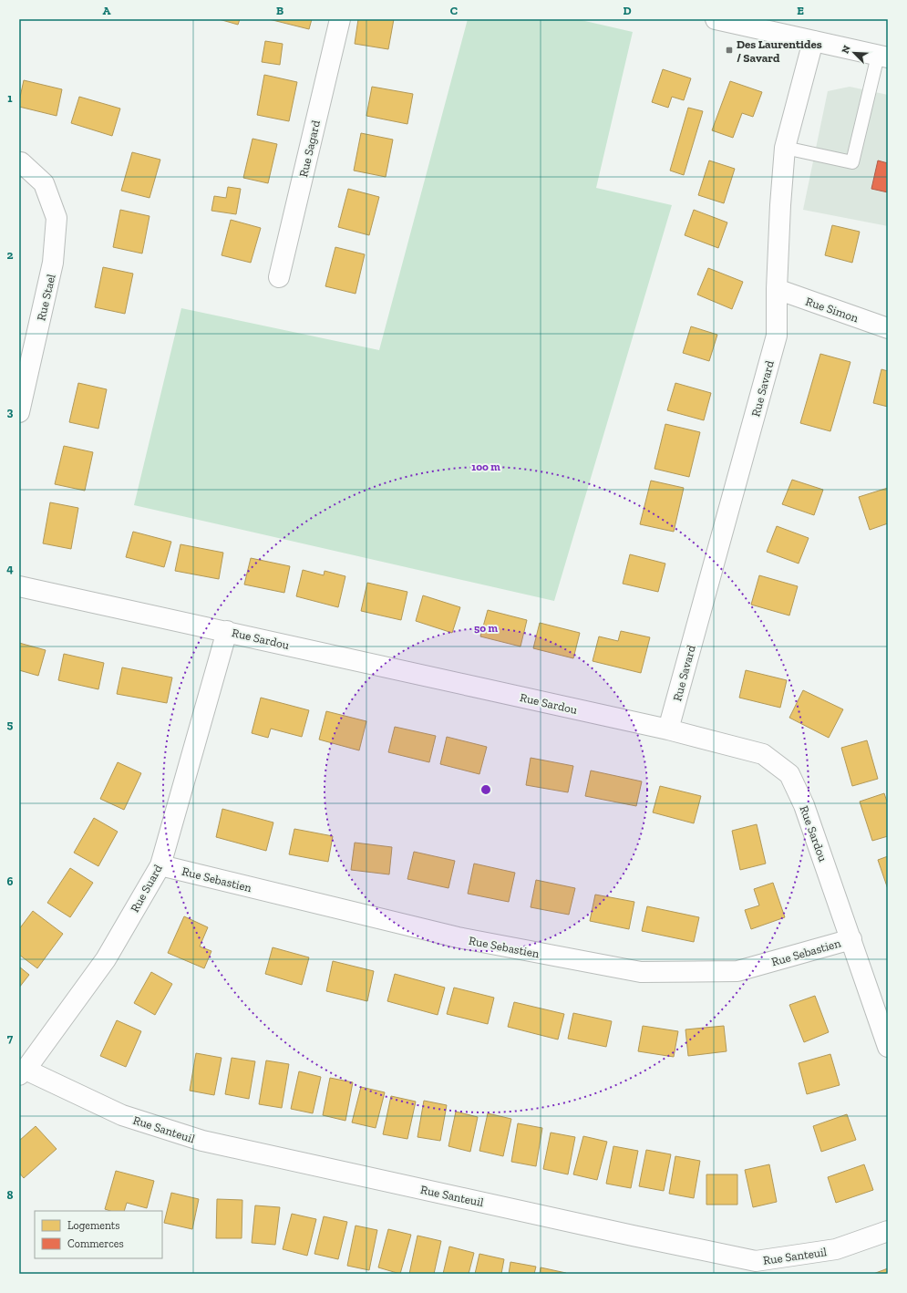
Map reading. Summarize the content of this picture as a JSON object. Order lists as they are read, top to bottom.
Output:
{
  "streets": {
    "street": [
      "Rue Sagard",
      "Rue Stael",
      "Rue Simon",
      "Rue Savard",
      "Rue Sardou",
      "Rue Sebastien",
      "Rue Suard",
      "Rue Santeuil"
    ]
  },
  "crossings": [
    ["Rue Simon", "Rue Savard"],
    ["Rue Savard", "Rue Sardou"],
    ["Rue Sardou", "Rue Sebastien"],
    ["Rue Sardou", "Rue Suard"],
    ["Rue Sebastien", "Rue Suard"],
    ["Rue Suard", "Rue Santeuil"]
  ],
  "places": {
    "transit": ["Des Laurentides / Savard"]
  },
  "legend": ["Logements", "Commerces"],
  "north": "top left",
  "grid": {
    "columns": [
      "A",
      "B",
      "C",
      "D",
      "E"
    ],
    "rows": [
      "1",
      "2",
      "3",
      "4",
      "5",
      "6",
      "7",
      "8"
    ]
  },
  "rings": ["100 m", "50 m"]
}
